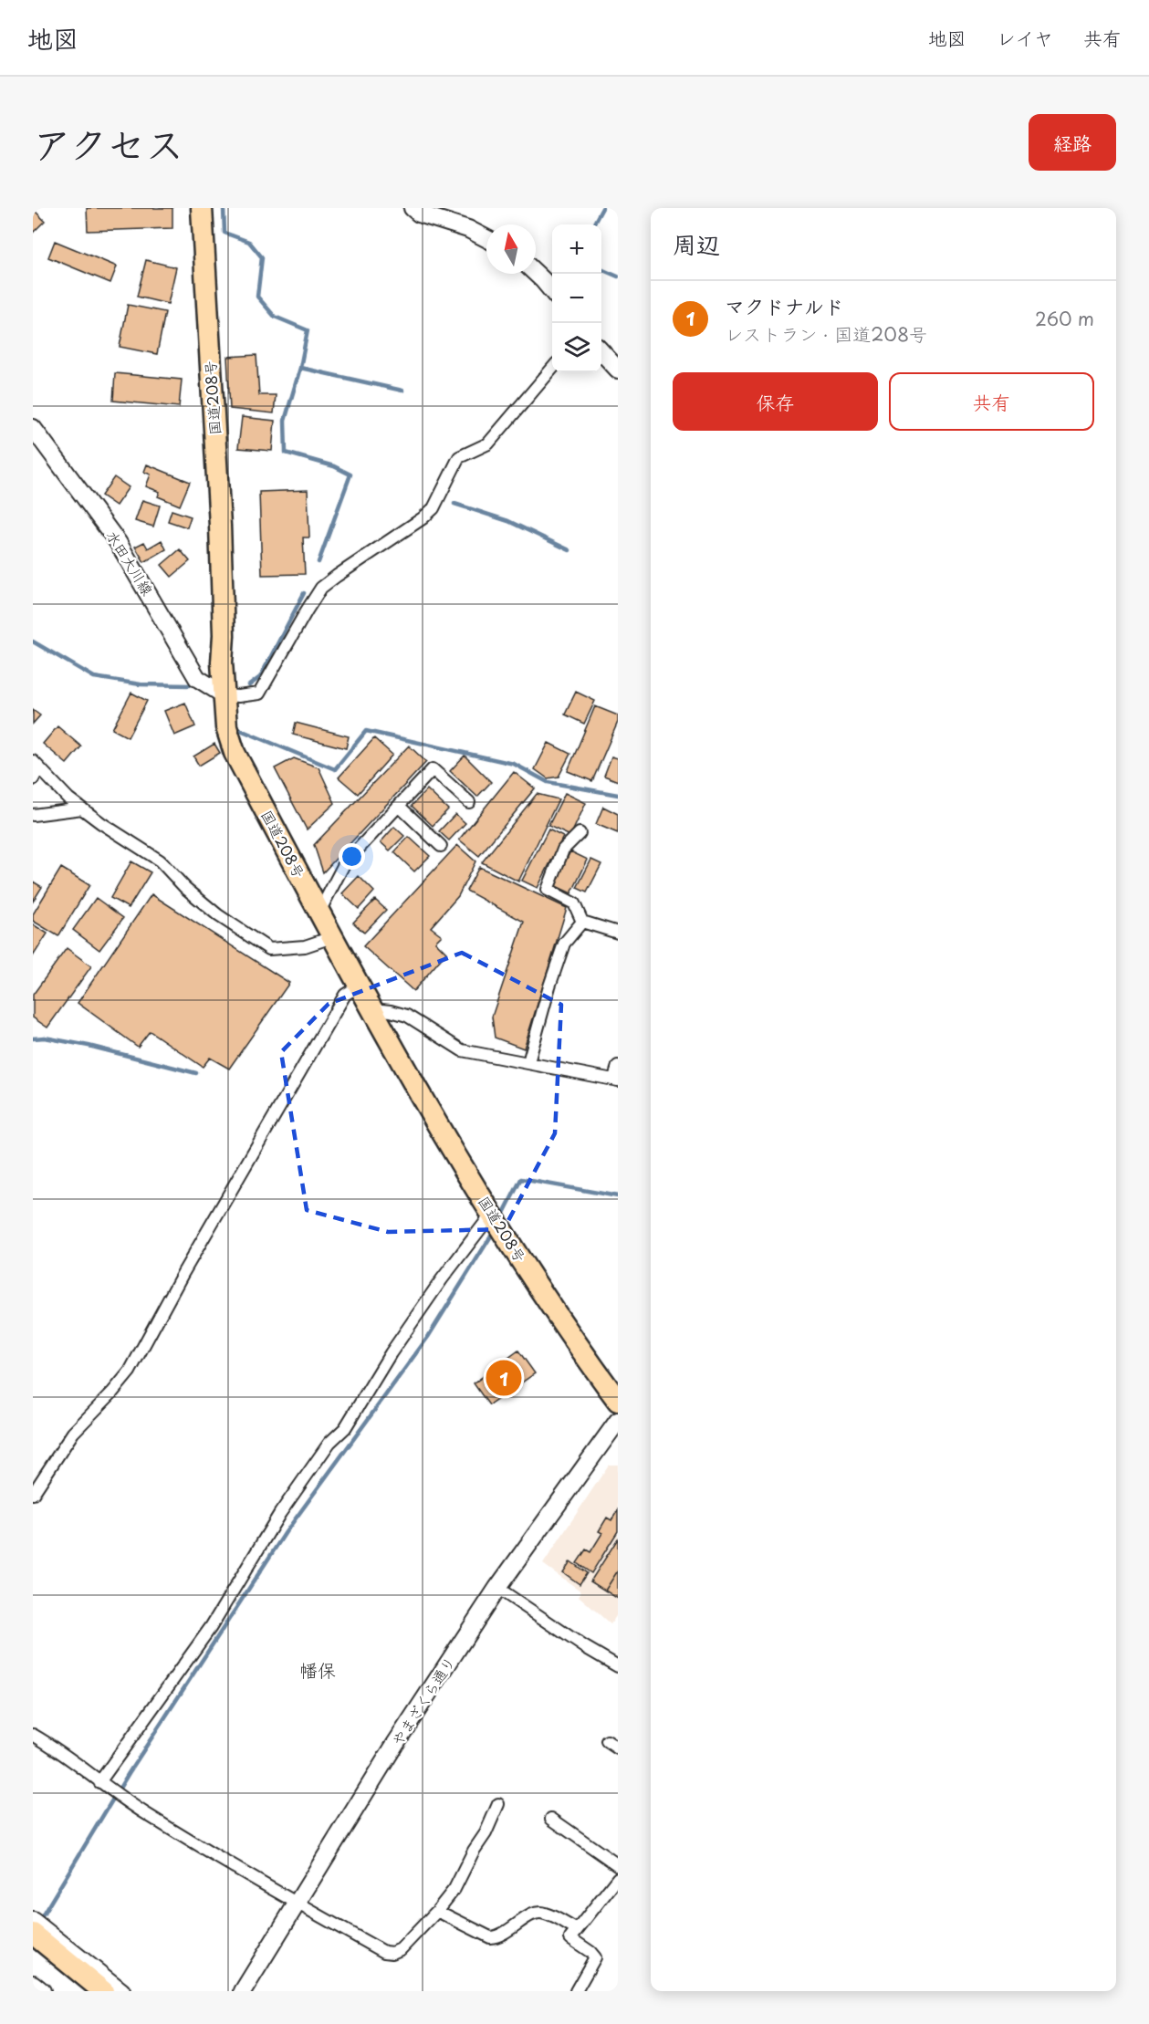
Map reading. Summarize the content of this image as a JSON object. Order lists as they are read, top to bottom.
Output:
{
  "streets": {
    "highway": ["国道208号"],
    "street": ["水田大川線", "やまざくら通り"]
  },
  "crossings": [
    ["国道208号", "水田大川線"]
  ],
  "districts": ["幡保"],
  "north": "top",
  "page": {
    "header": "地図",
    "nav": ["地図", "レイヤ", "共有"],
    "title": "アクセス",
    "buttons": [
      "経路",
      ["保存", "共有"]
    ],
    "heading": "周辺",
    "map_buttons": ["+", "−"],
    "list": [
      {
        "mark": "1",
        "name": "マクドナルド",
        "note": "レストラン · 国道208号",
        "value": "260 m"
      }
    ],
    "pins": "1"
  }
}
